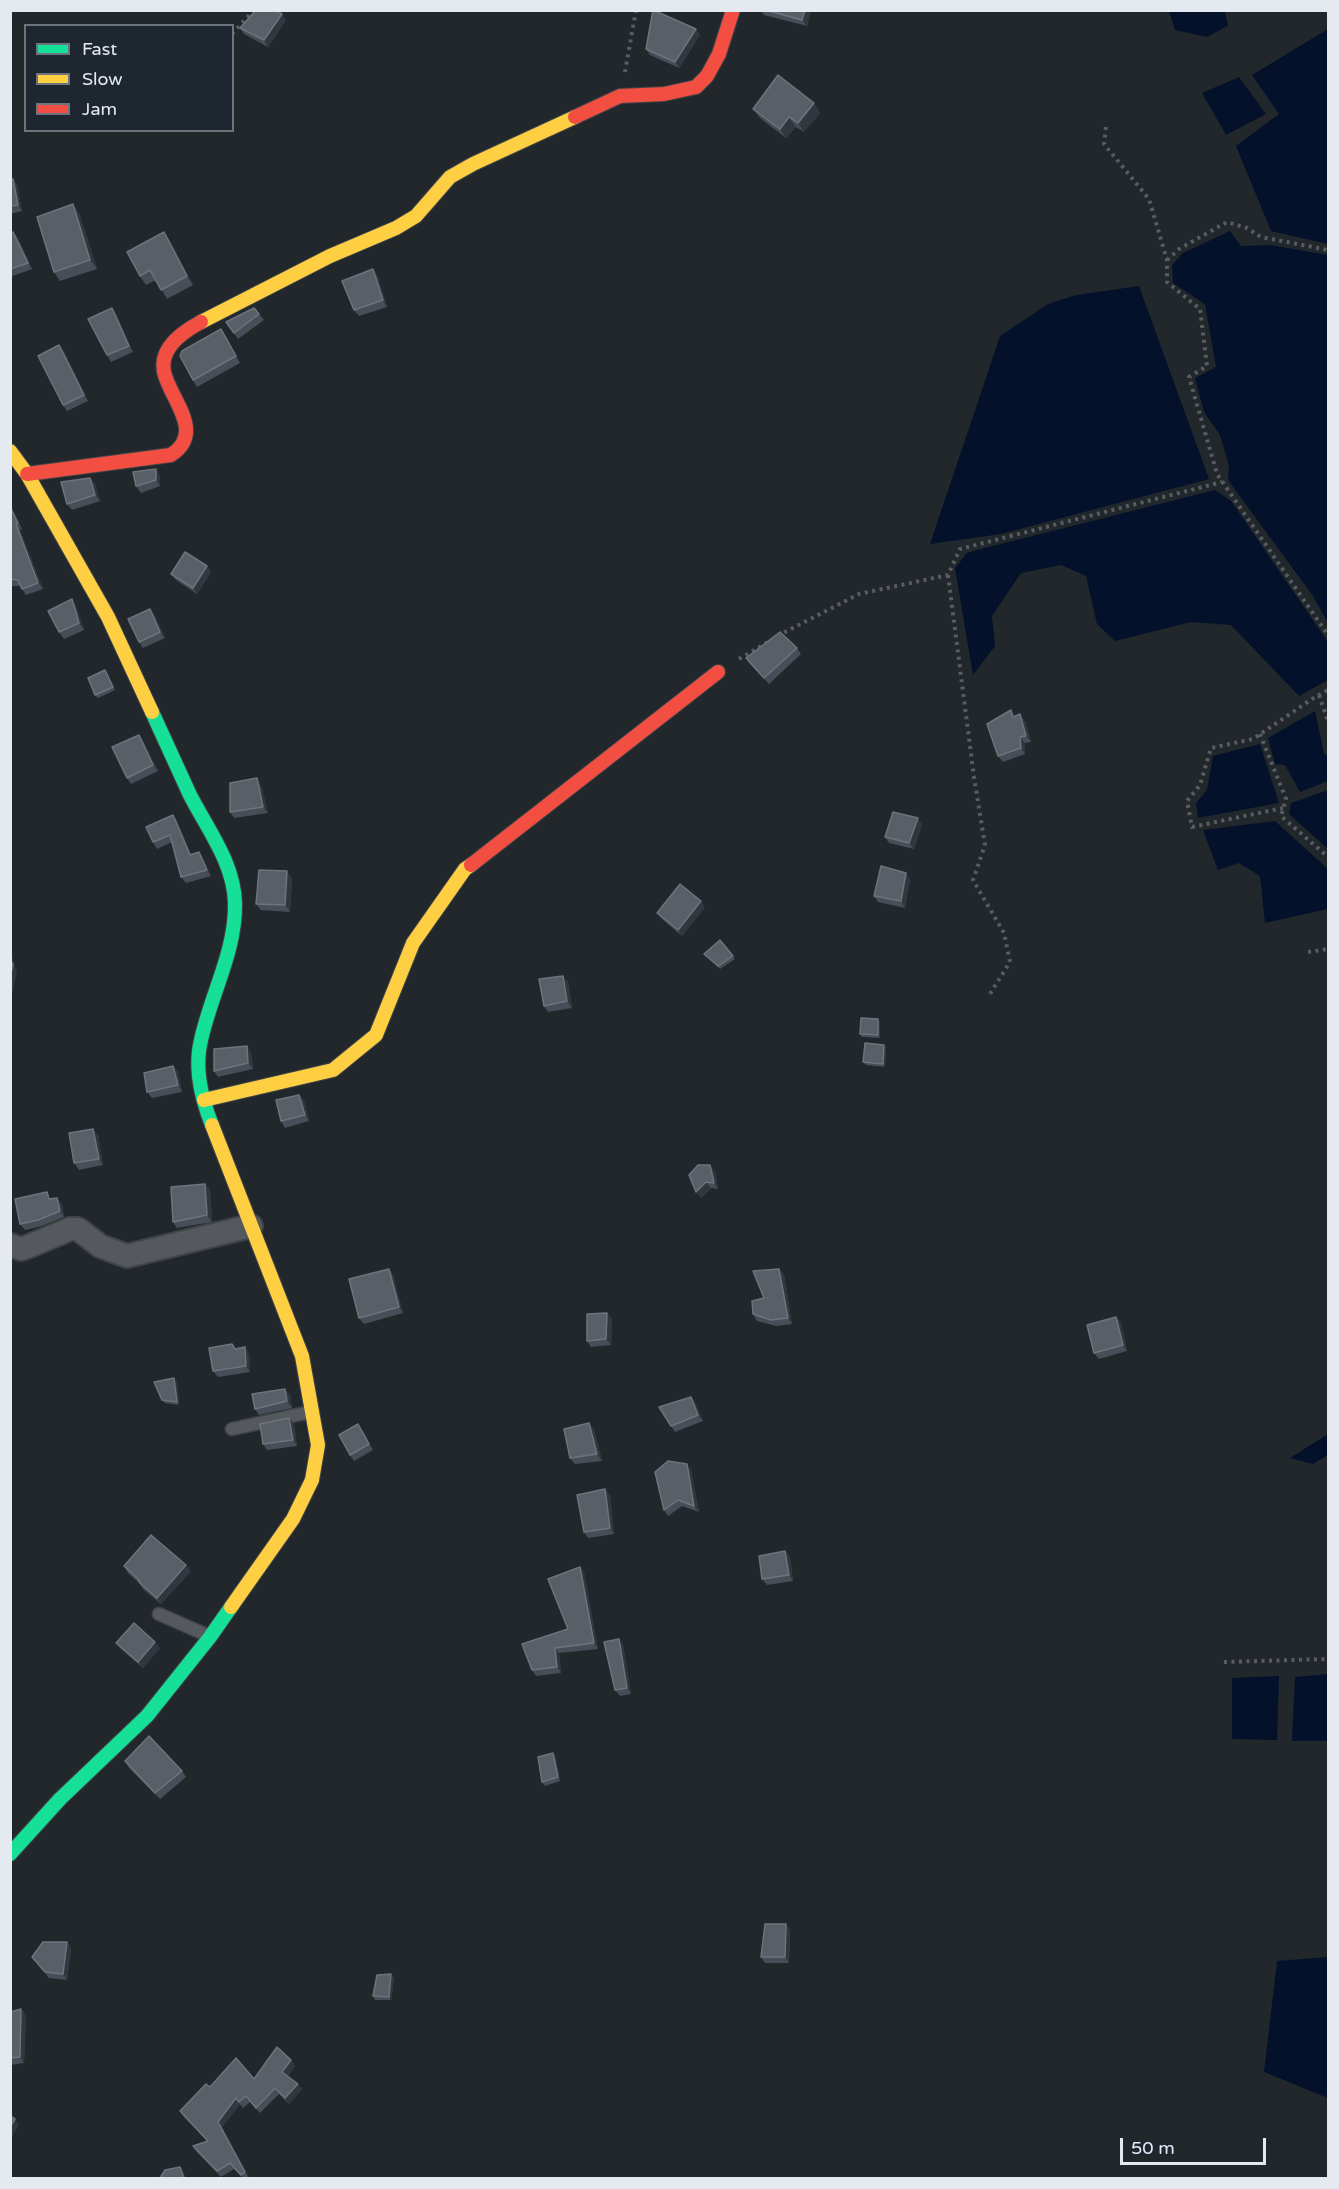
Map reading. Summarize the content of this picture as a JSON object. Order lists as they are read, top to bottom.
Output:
{
  "legend": ["Fast", "Slow", "Jam"],
  "scale_bar": "50 m"
}
